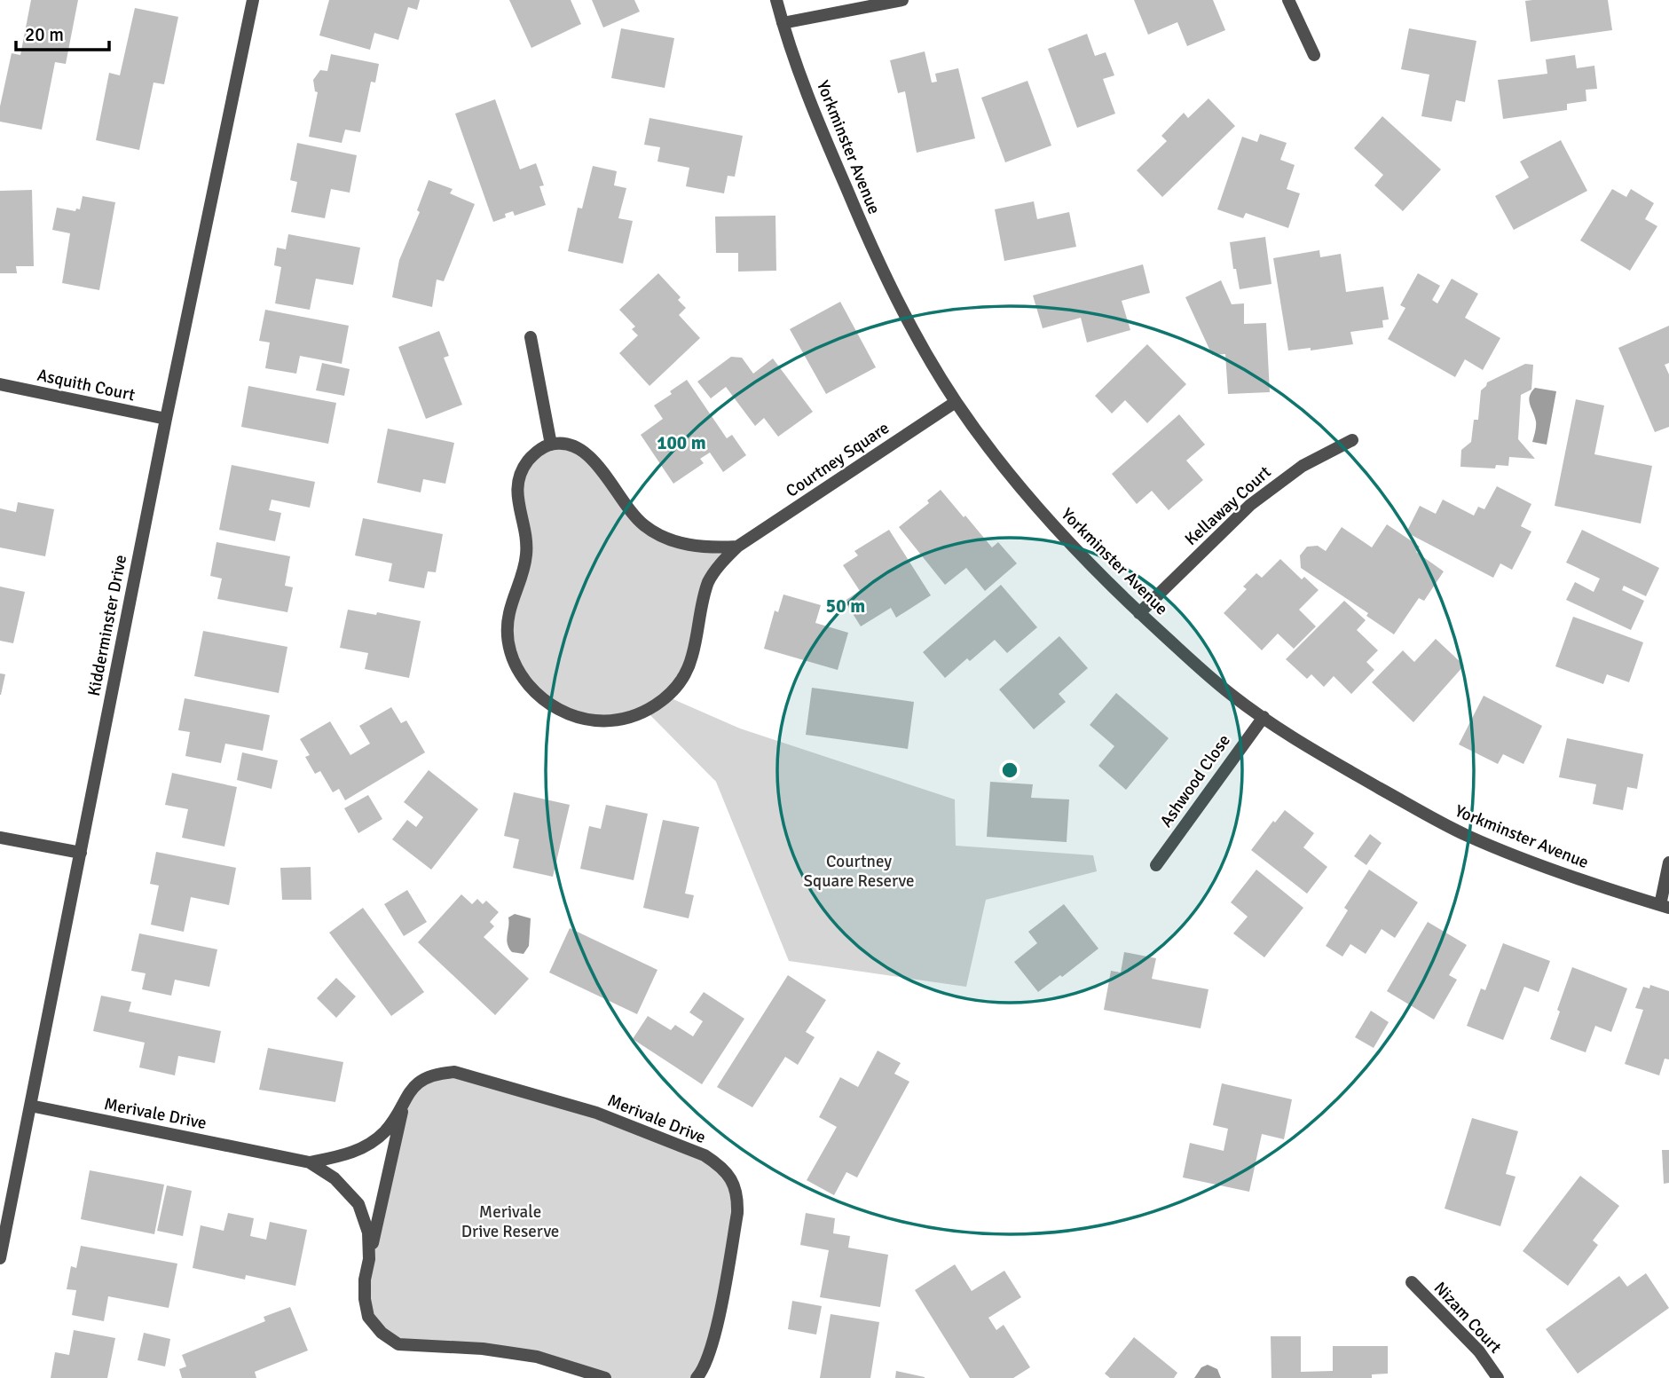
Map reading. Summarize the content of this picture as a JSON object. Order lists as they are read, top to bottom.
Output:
{
  "streets": {
    "street": [
      "Yorkminster Avenue",
      "Asquith Court",
      "Courtney Square",
      "Kellaway Court",
      "Kidderminster Drive",
      "Ashwood Close",
      "Merivale Drive",
      "Nizam Court"
    ]
  },
  "crossings": [
    ["Yorkminster Avenue", "Courtney Square"],
    ["Yorkminster Avenue", "Kellaway Court"],
    ["Yorkminster Avenue", "Ashwood Close"],
    ["Asquith Court", "Kidderminster Drive"],
    ["Kidderminster Drive", "Merivale Drive"]
  ],
  "parks": ["Courtney Square Reserve", "Merivale Drive Reserve"],
  "scale_bar": "20 m",
  "rings": ["100 m", "50 m"]
}
